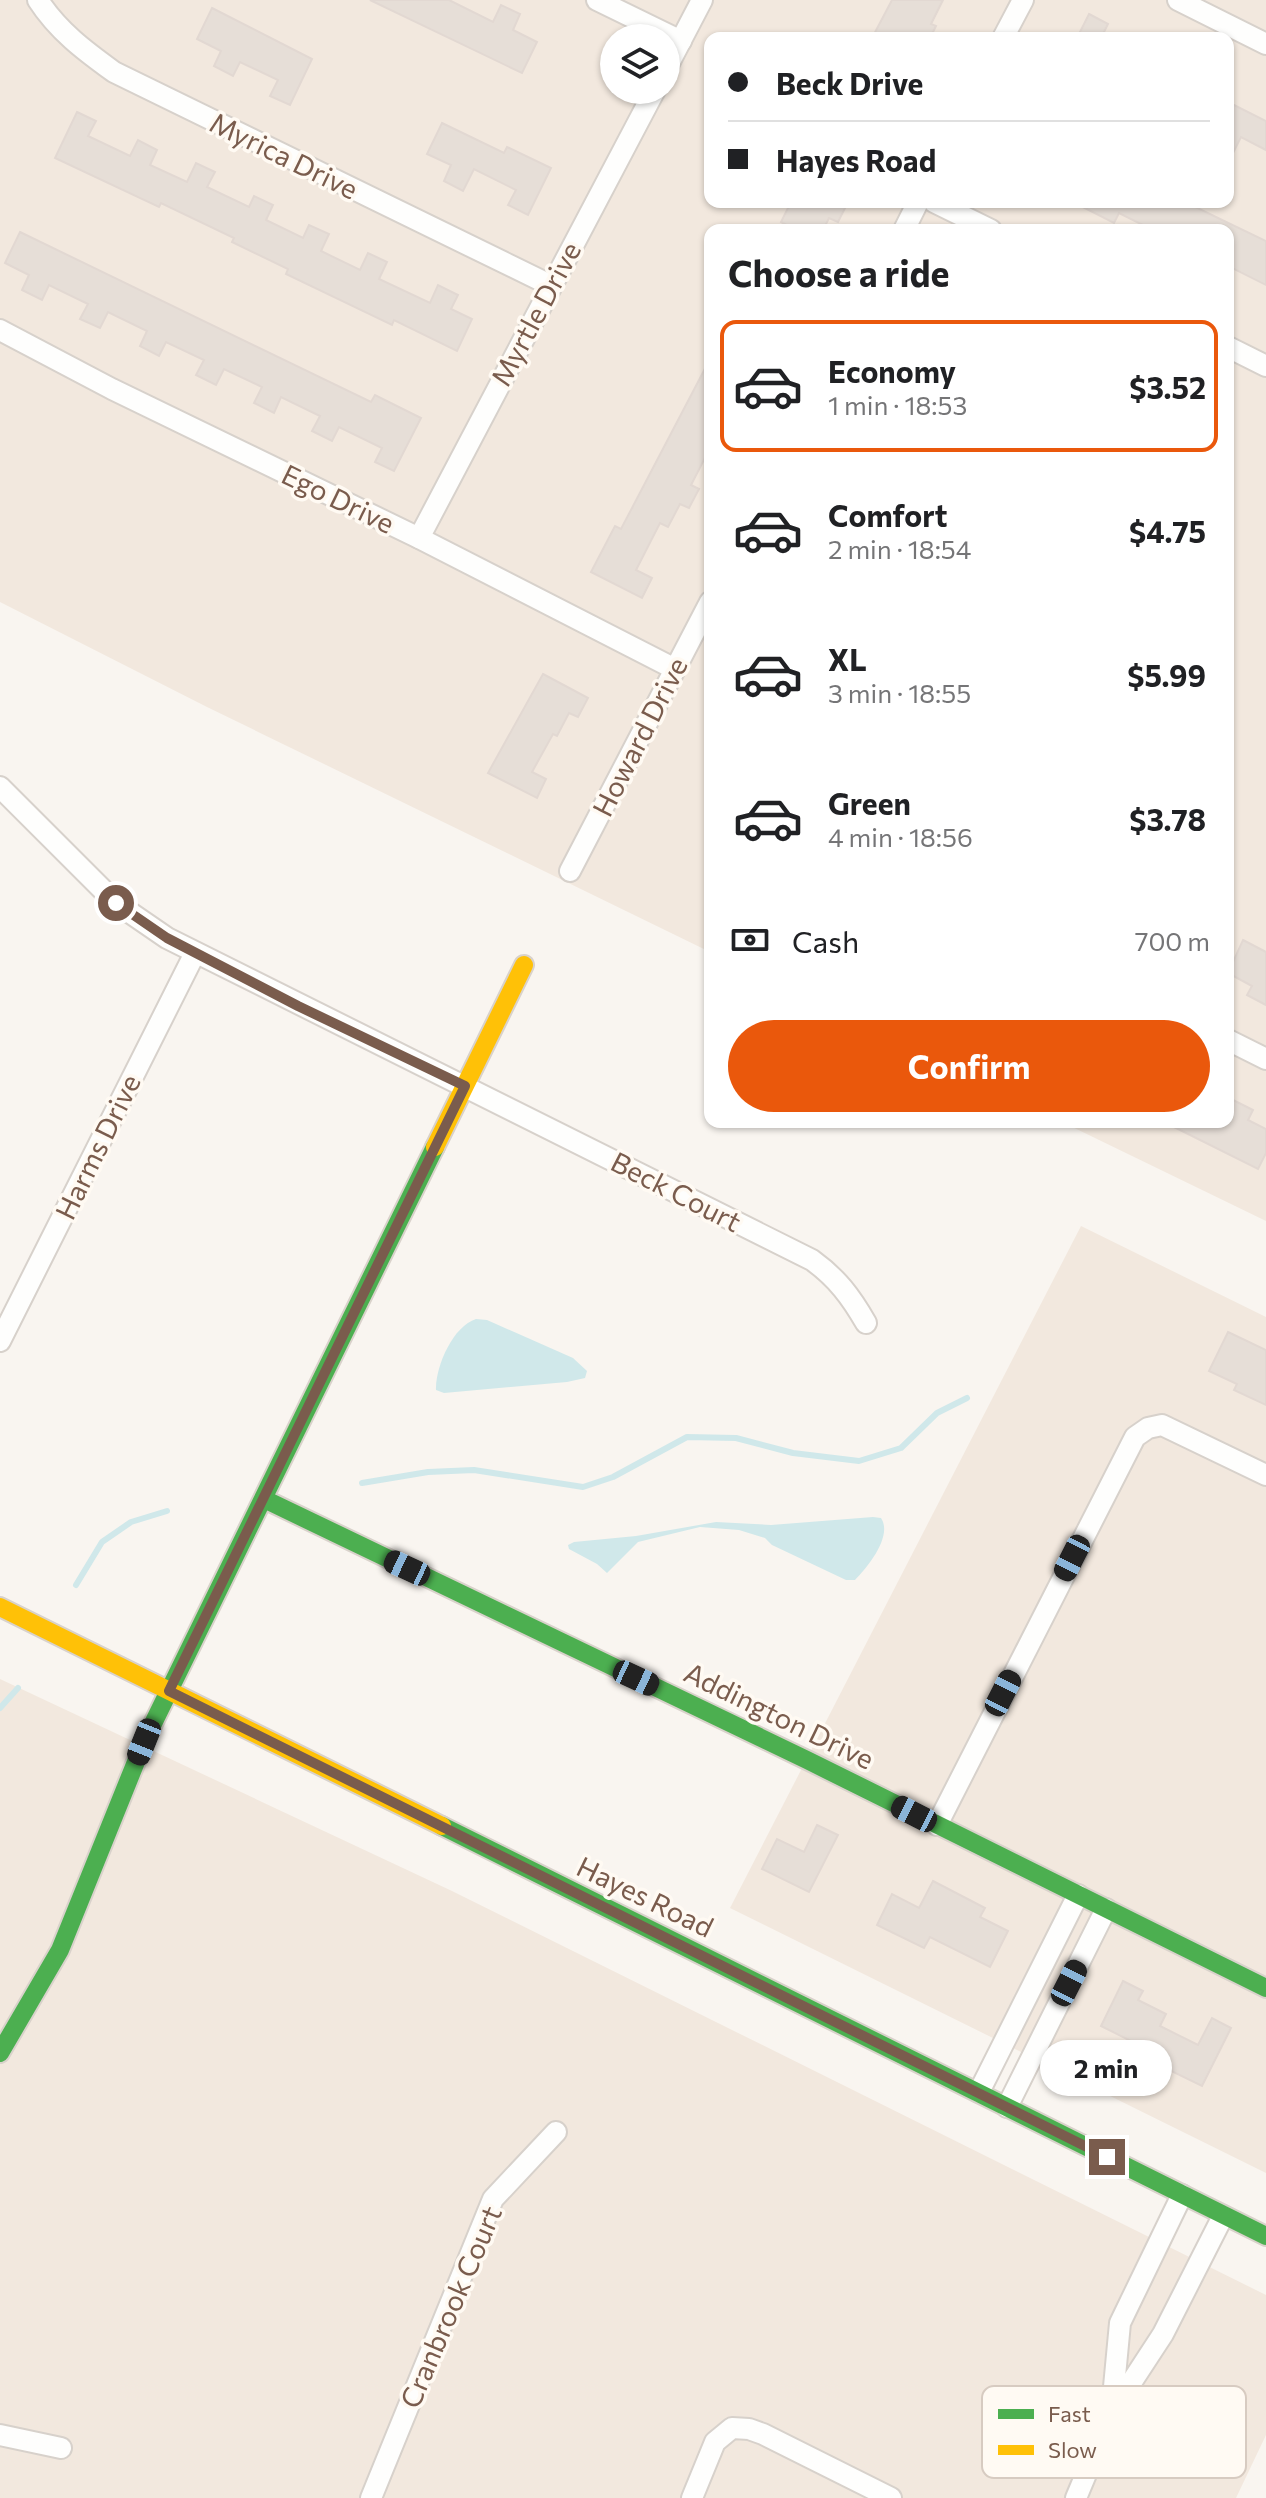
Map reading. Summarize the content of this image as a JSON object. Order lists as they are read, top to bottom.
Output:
{
  "streets": {
    "street": [
      "Myrica Drive",
      "Myrtle Drive",
      "Ego Drive",
      "Howard Drive",
      "Harms Drive",
      "Beck Court",
      "Addington Drive",
      "Hayes Road",
      "Cranbrook Court"
    ]
  },
  "crossings": [
    ["Myrica Drive", "Myrtle Drive"],
    ["Myrtle Drive", "Ego Drive"],
    ["Ego Drive", "Howard Drive"],
    ["Harms Drive", "Beck Court"]
  ],
  "legend": ["Fast", "Slow"],
  "page": {
    "banner": ["Beck Drive", "Hayes Road"],
    "heading": "Choose a ride",
    "list": [
      {
        "name": "Economy",
        "note": "1 min · 18:53",
        "value": "$3.52"
      },
      {
        "name": "Comfort",
        "note": "2 min · 18:54",
        "value": "$4.75"
      },
      {
        "name": "XL",
        "note": "3 min · 18:55",
        "value": "$5.99"
      },
      {
        "name": "Green",
        "note": "4 min · 18:56",
        "value": "$3.78"
      }
    ],
    "pay": ["Cash", "700 m"],
    "buttons": "Confirm",
    "bubble": "2 min"
  }
}
